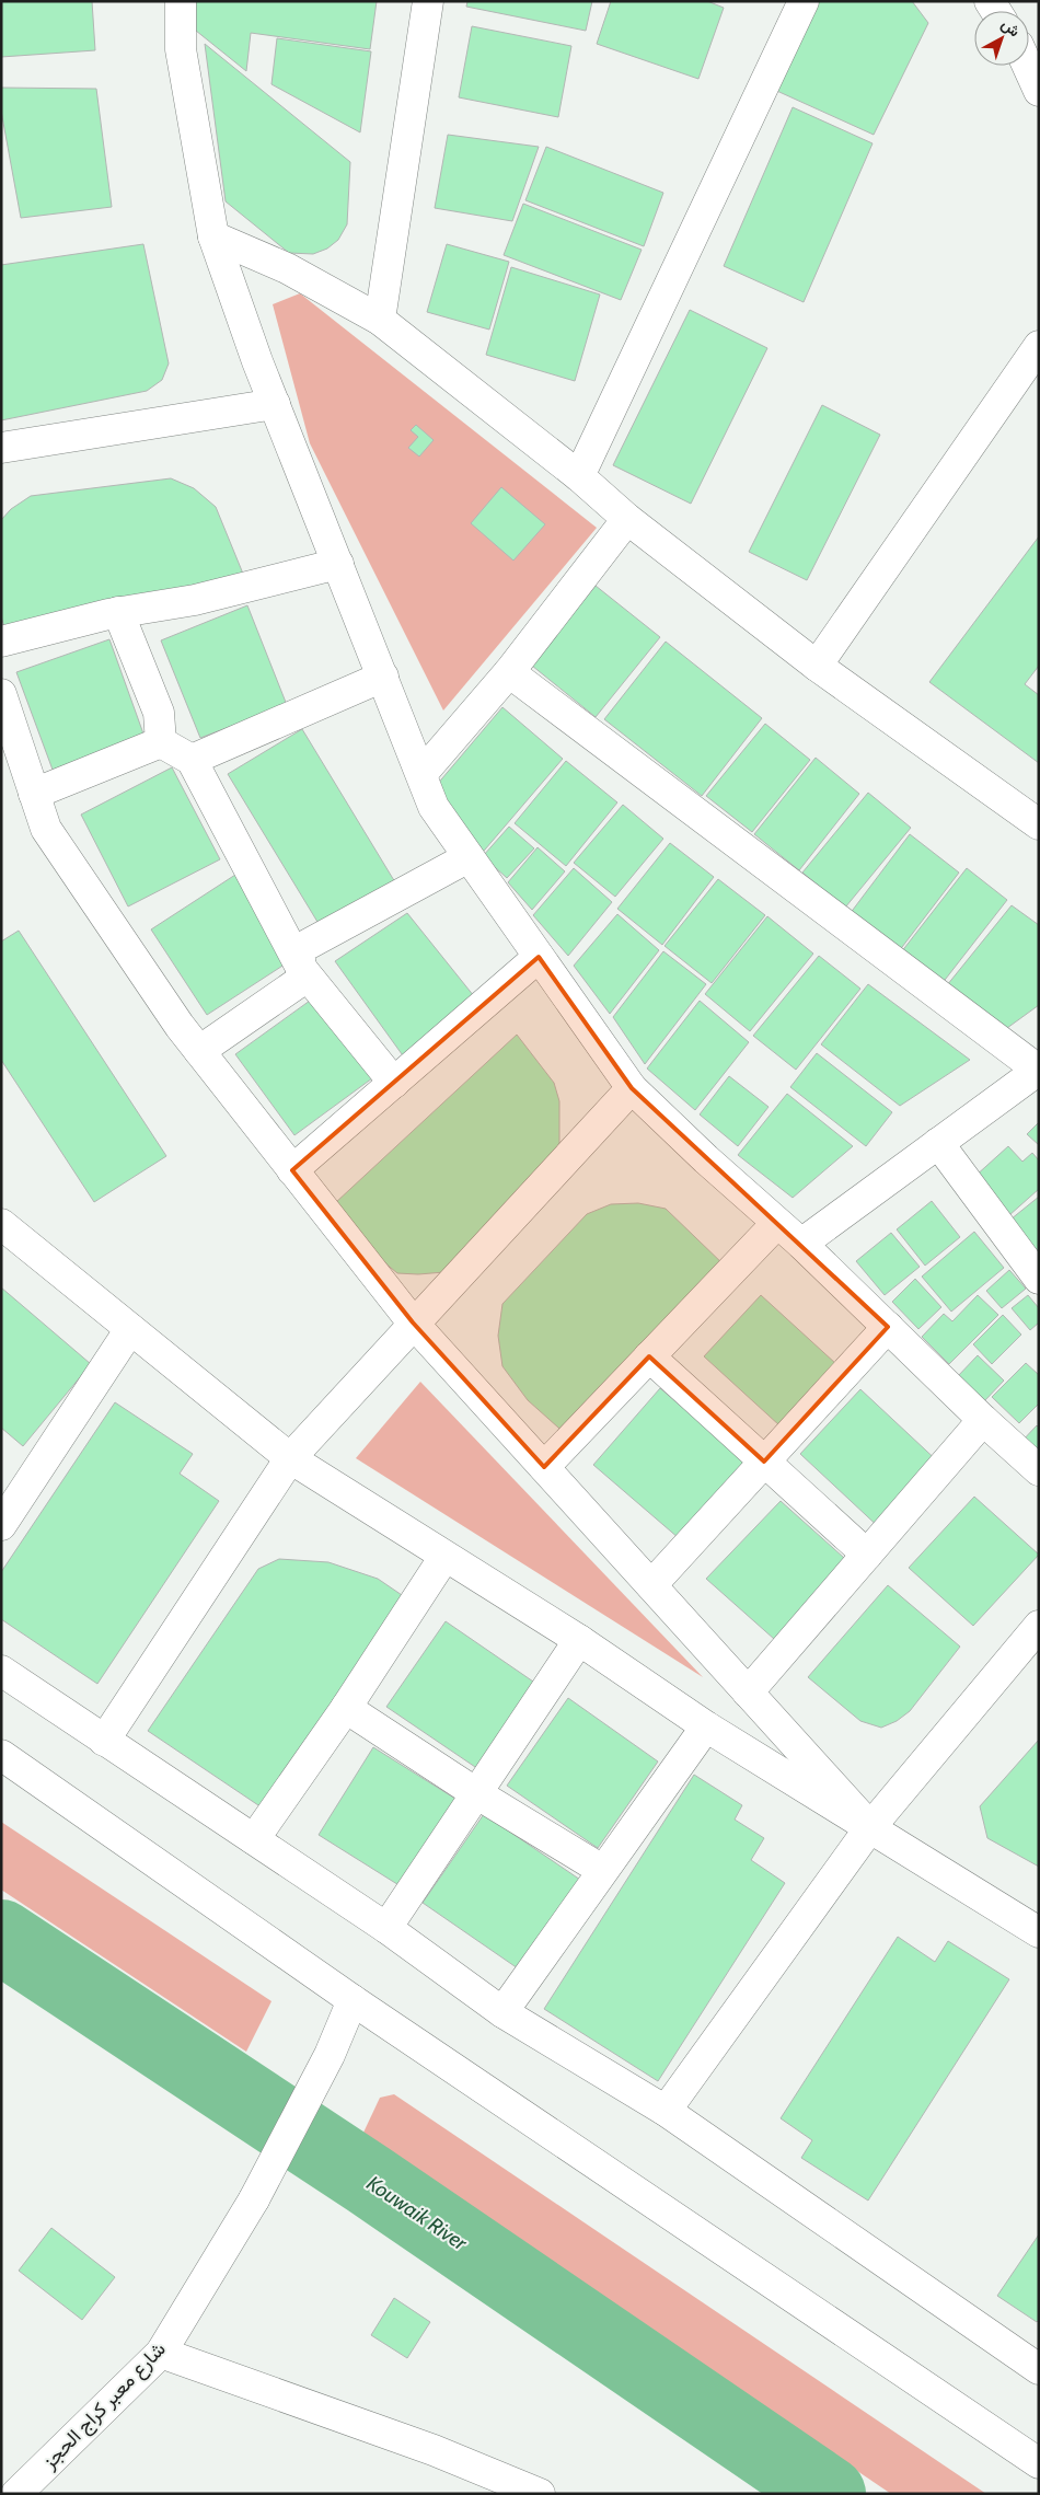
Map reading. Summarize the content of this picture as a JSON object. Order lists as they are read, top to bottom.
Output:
{
  "streets": {
    "street": ["شارع معبر كراج الحجز"]
  },
  "water": ["Kouwaik River"],
  "north": "top right"
}
